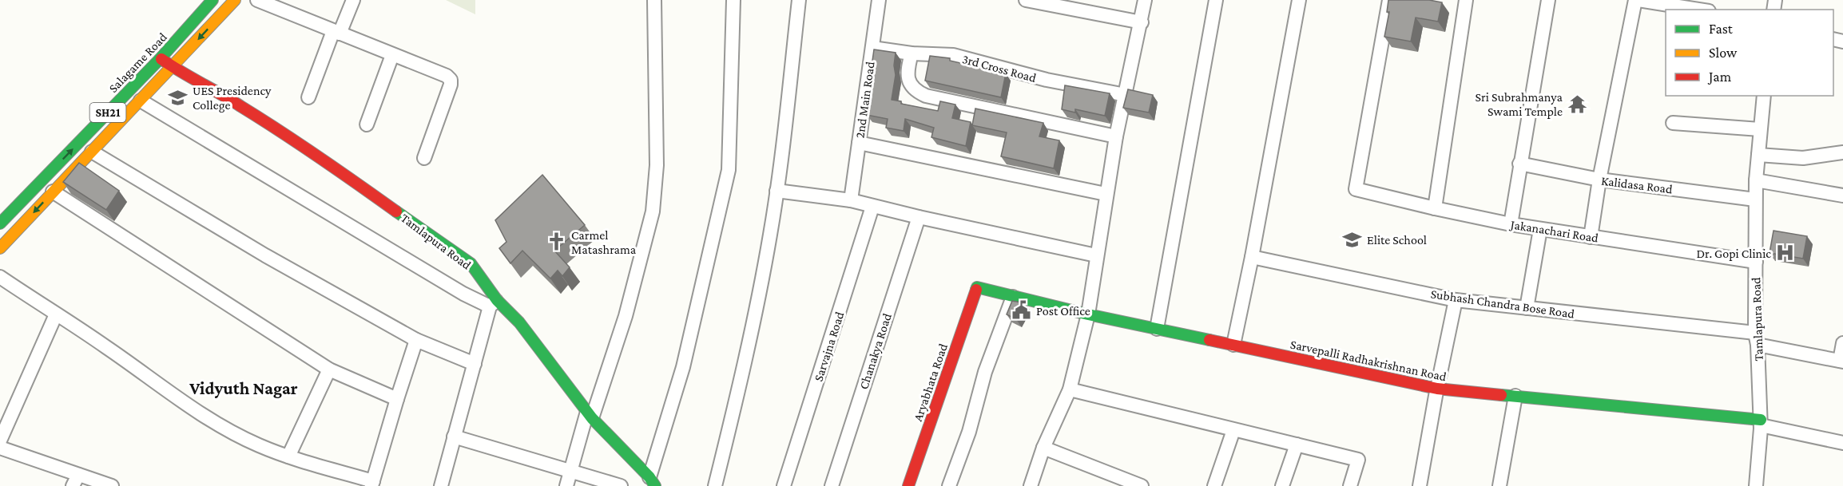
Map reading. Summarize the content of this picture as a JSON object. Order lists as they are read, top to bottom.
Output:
{
  "streets": {
    "street": [
      "Salagame Road",
      "3rd Cross Road",
      "2nd Main Road",
      "SH21",
      "Kalidasa Road",
      "Jakanachari Road",
      "Tamlapura Road",
      "Subhash Chandra Bose Road",
      "Sarvajna Road",
      "Chanakya Road",
      "Sarvepalli Radhakrishnan Road",
      "Aryabhata Road"
    ]
  },
  "crossings": [
    ["Salagame Road", "Tamlapura Road"],
    ["3rd Cross Road", "2nd Main Road"],
    ["Kalidasa Road", "Tamlapura Road"],
    ["Jakanachari Road", "Tamlapura Road"],
    ["Tamlapura Road", "Subhash Chandra Bose Road"],
    ["Tamlapura Road", "Sarvepalli Radhakrishnan Road"],
    ["Sarvepalli Radhakrishnan Road", "Aryabhata Road"]
  ],
  "districts": ["Vidyuth Nagar"],
  "places": {
    "school or university": ["UES Presidency College", "Elite School"],
    "temple": ["Sri Subrahmanya Swami Temple"],
    "church": ["Carmel Matashrama"],
    "hospital": ["Dr. Gopi Clinic"],
    "public building": ["Post Office"]
  },
  "legend": ["Fast", "Slow", "Jam"]
}
